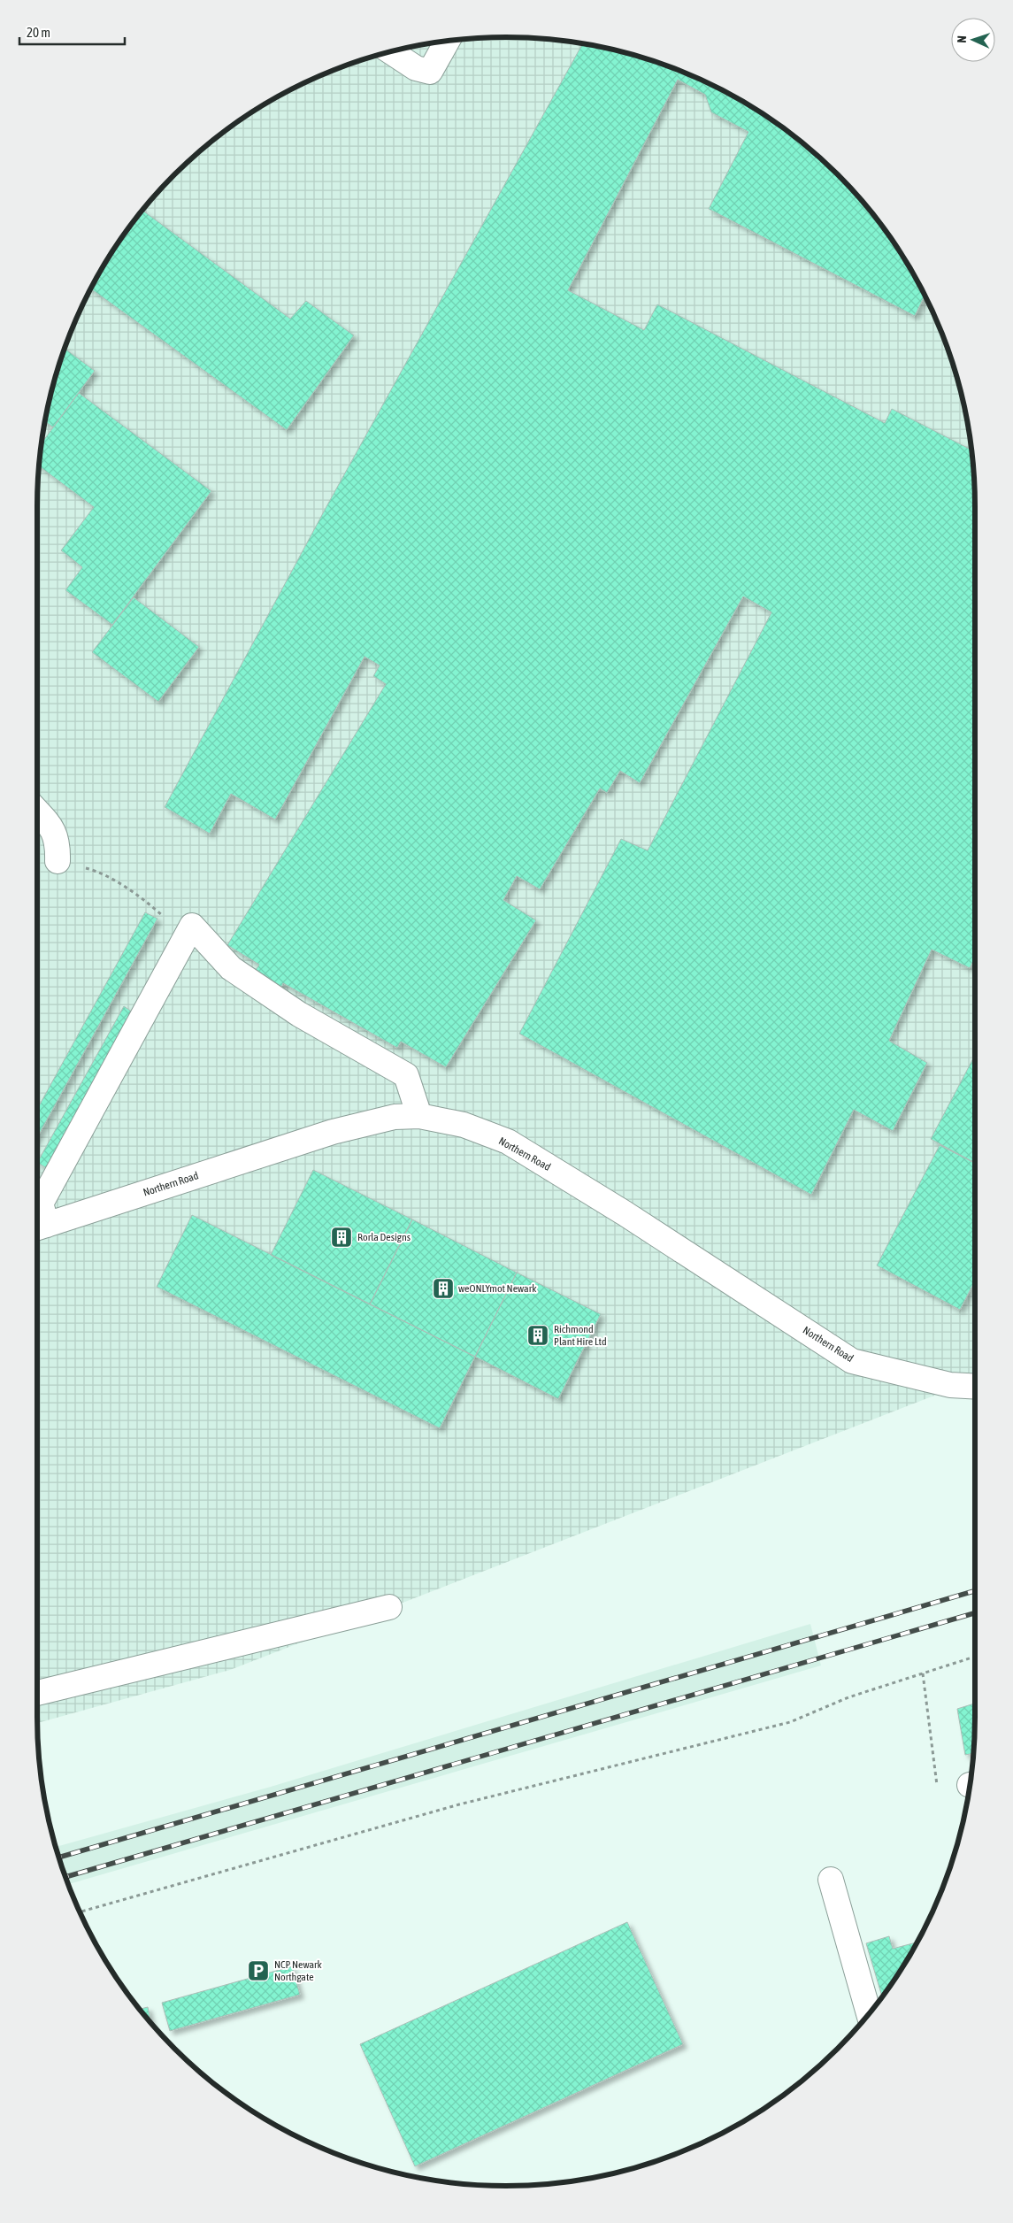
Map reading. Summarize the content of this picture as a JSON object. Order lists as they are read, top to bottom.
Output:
{
  "streets": {
    "street": ["Northern Road"]
  },
  "places": {
    "building": ["Rorla Designs", "weONLYmot Newark", "Richmond Plant Hire Ltd"],
    "parking": ["NCP Newark Northgate"]
  },
  "scale_bar": "20 m",
  "north": "left"
}
